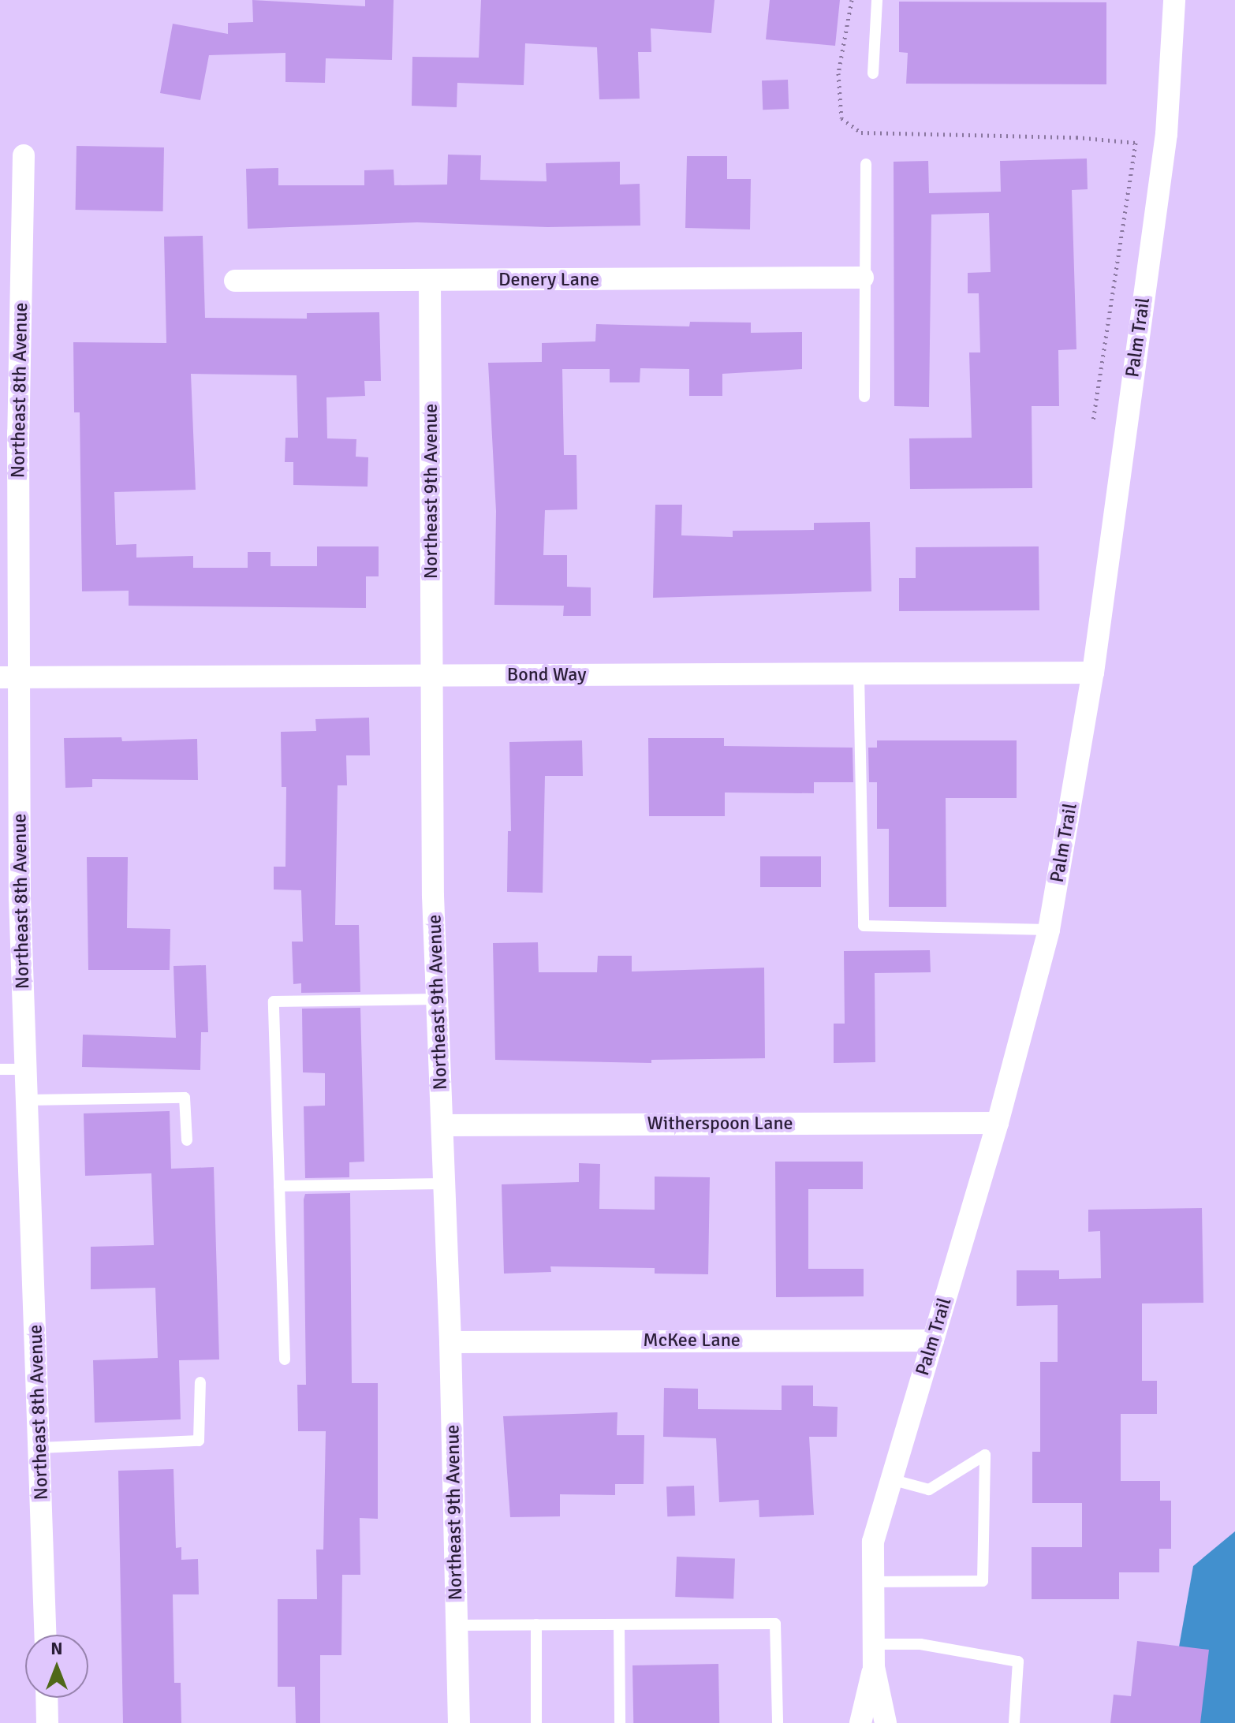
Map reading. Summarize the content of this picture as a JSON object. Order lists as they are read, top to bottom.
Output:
{
  "streets": {
    "street": [
      "Denery Lane",
      "Palm Trail",
      "Northeast 8th Avenue",
      "Northeast 9th Avenue",
      "Bond Way",
      "Witherspoon Lane",
      "McKee Lane"
    ]
  },
  "crossings": [
    ["Denery Lane", "Northeast 9th Avenue"],
    ["Palm Trail", "Bond Way"],
    ["Palm Trail", "Witherspoon Lane"],
    ["Palm Trail", "McKee Lane"],
    ["Northeast 8th Avenue", "Bond Way"],
    ["Northeast 9th Avenue", "Bond Way"],
    ["Northeast 9th Avenue", "Witherspoon Lane"],
    ["Northeast 9th Avenue", "McKee Lane"]
  ],
  "north": "top"
}
